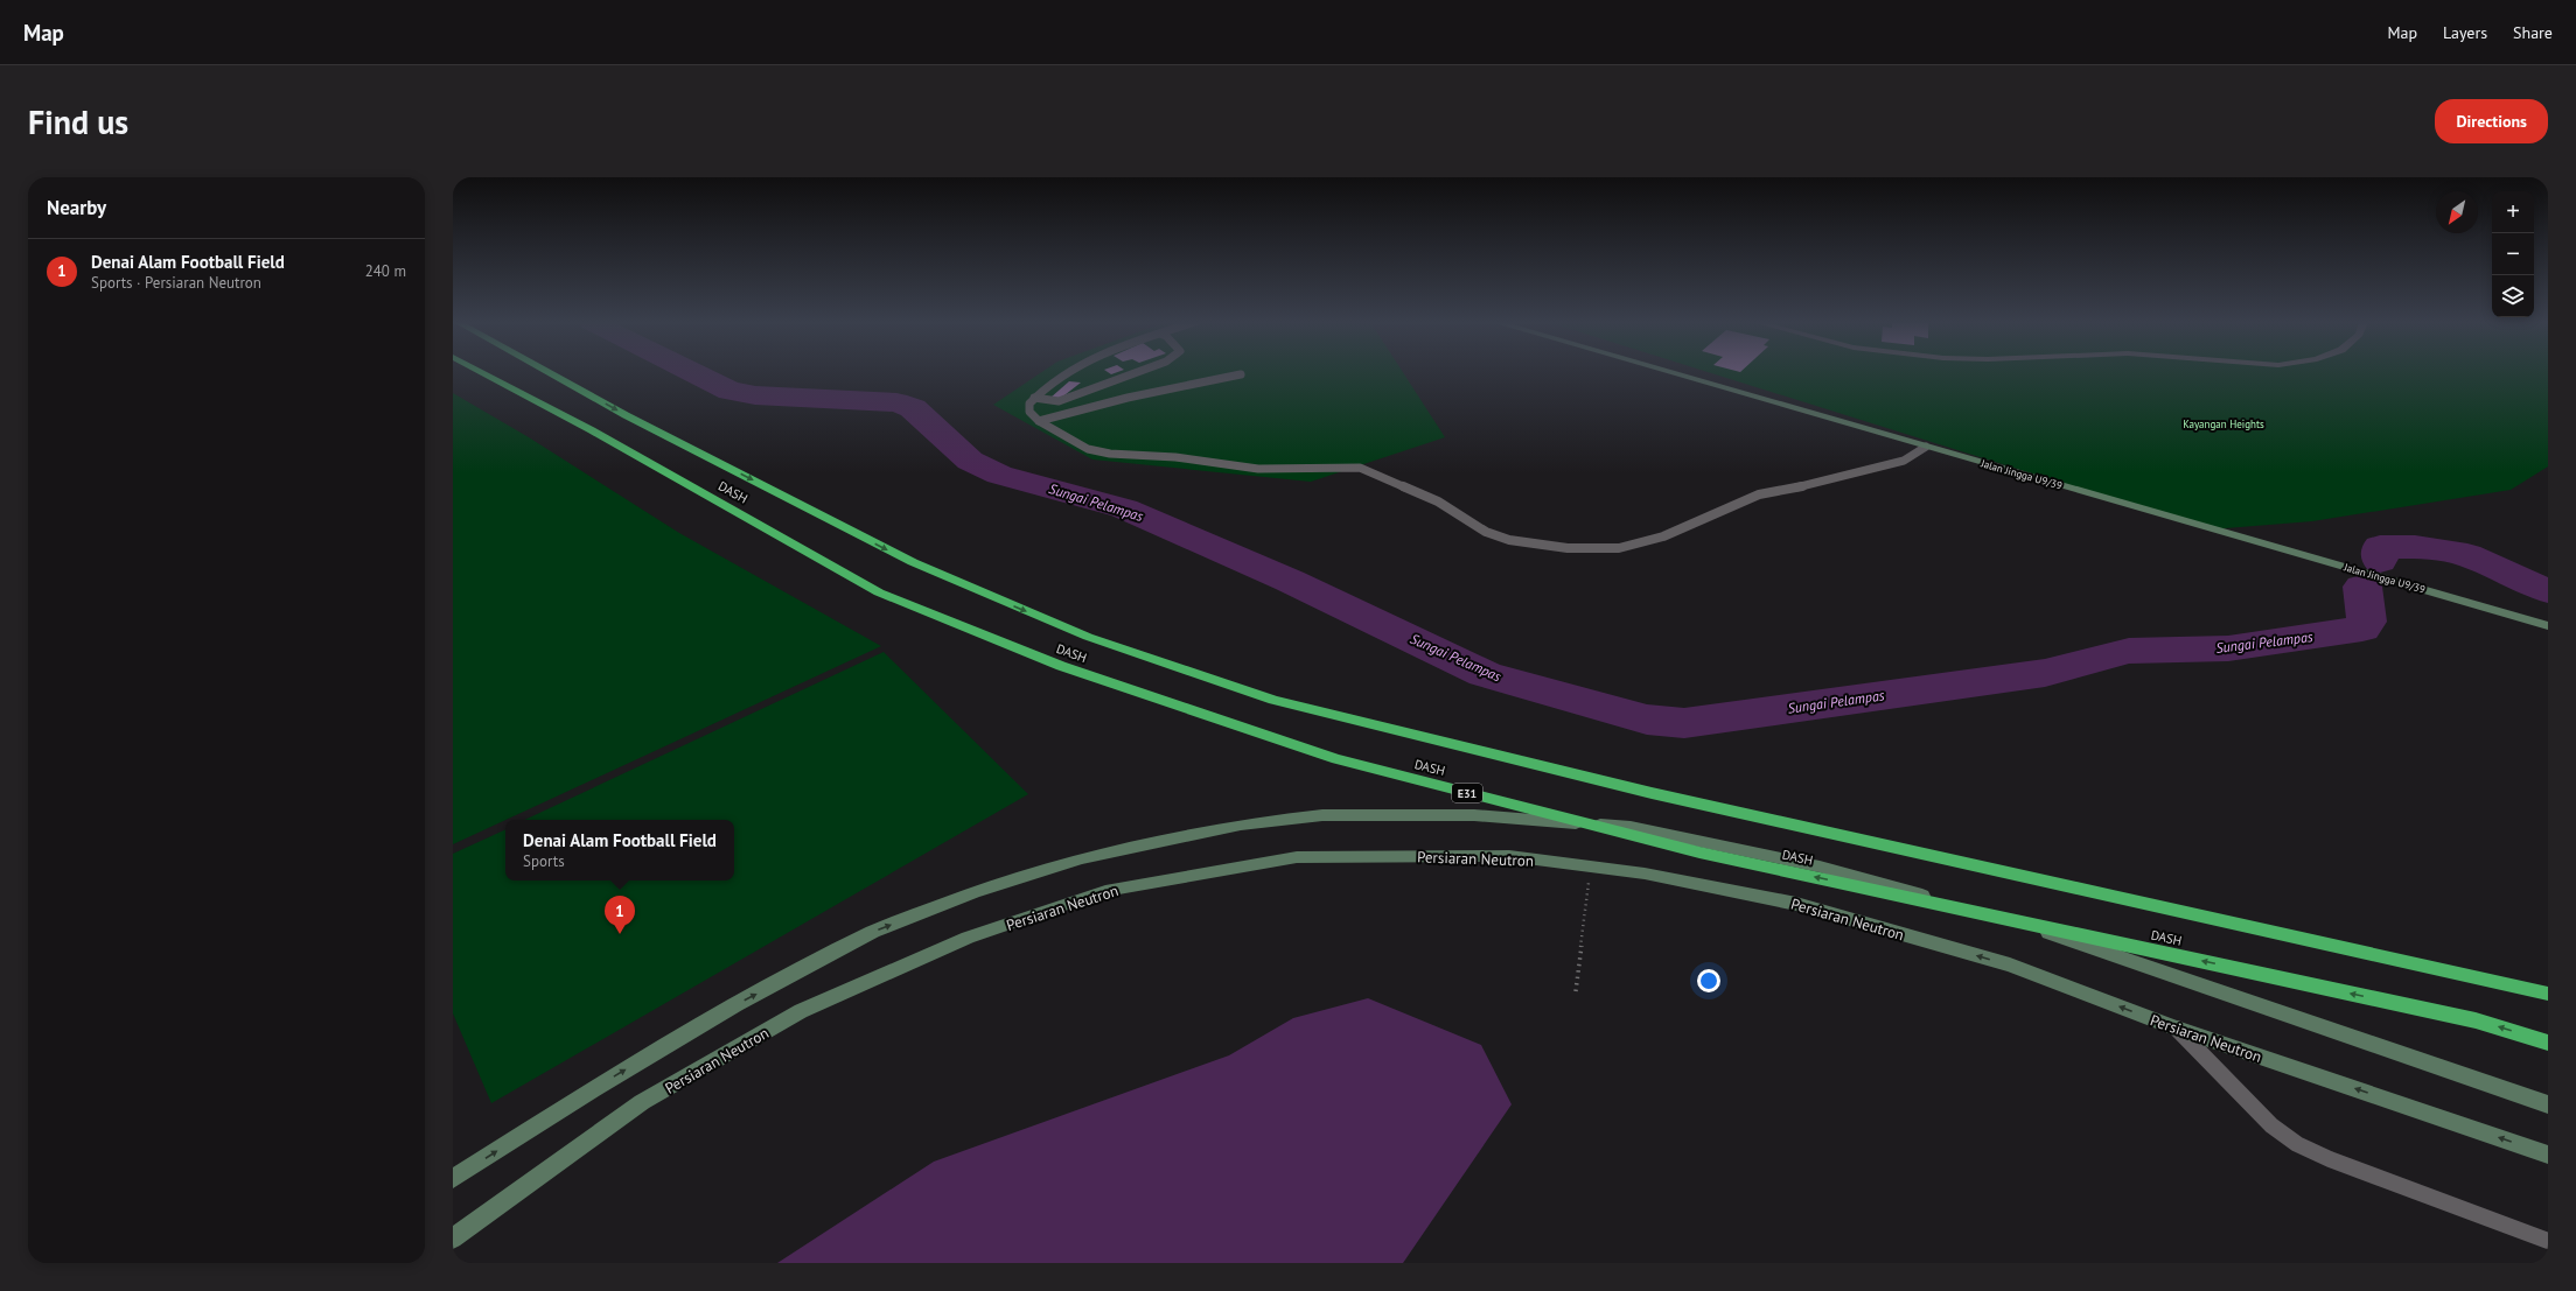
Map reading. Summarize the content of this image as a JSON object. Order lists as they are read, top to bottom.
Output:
{
  "streets": {
    "highway": ["DASH", "E31"],
    "street": ["Jalan Jingga U9/39", "Persiaran Neutron"]
  },
  "one_way": ["Persiaran Neutron"],
  "water": ["Sungai Pelampas"],
  "parks": ["Kayangan Heights"],
  "north": "bottom left",
  "page": {
    "header": "Map",
    "nav": ["Map", "Layers", "Share"],
    "buttons": "Directions",
    "title": "Find us",
    "heading": "Nearby",
    "map_buttons": ["+", "−"],
    "list": [
      {
        "mark": "1",
        "name": "Denai Alam Football Field",
        "note": "Sports · Persiaran Neutron",
        "value": "240 m"
      }
    ],
    "popup": ["Denai Alam Football Field", "Sports"],
    "pins": "1"
  }
}
